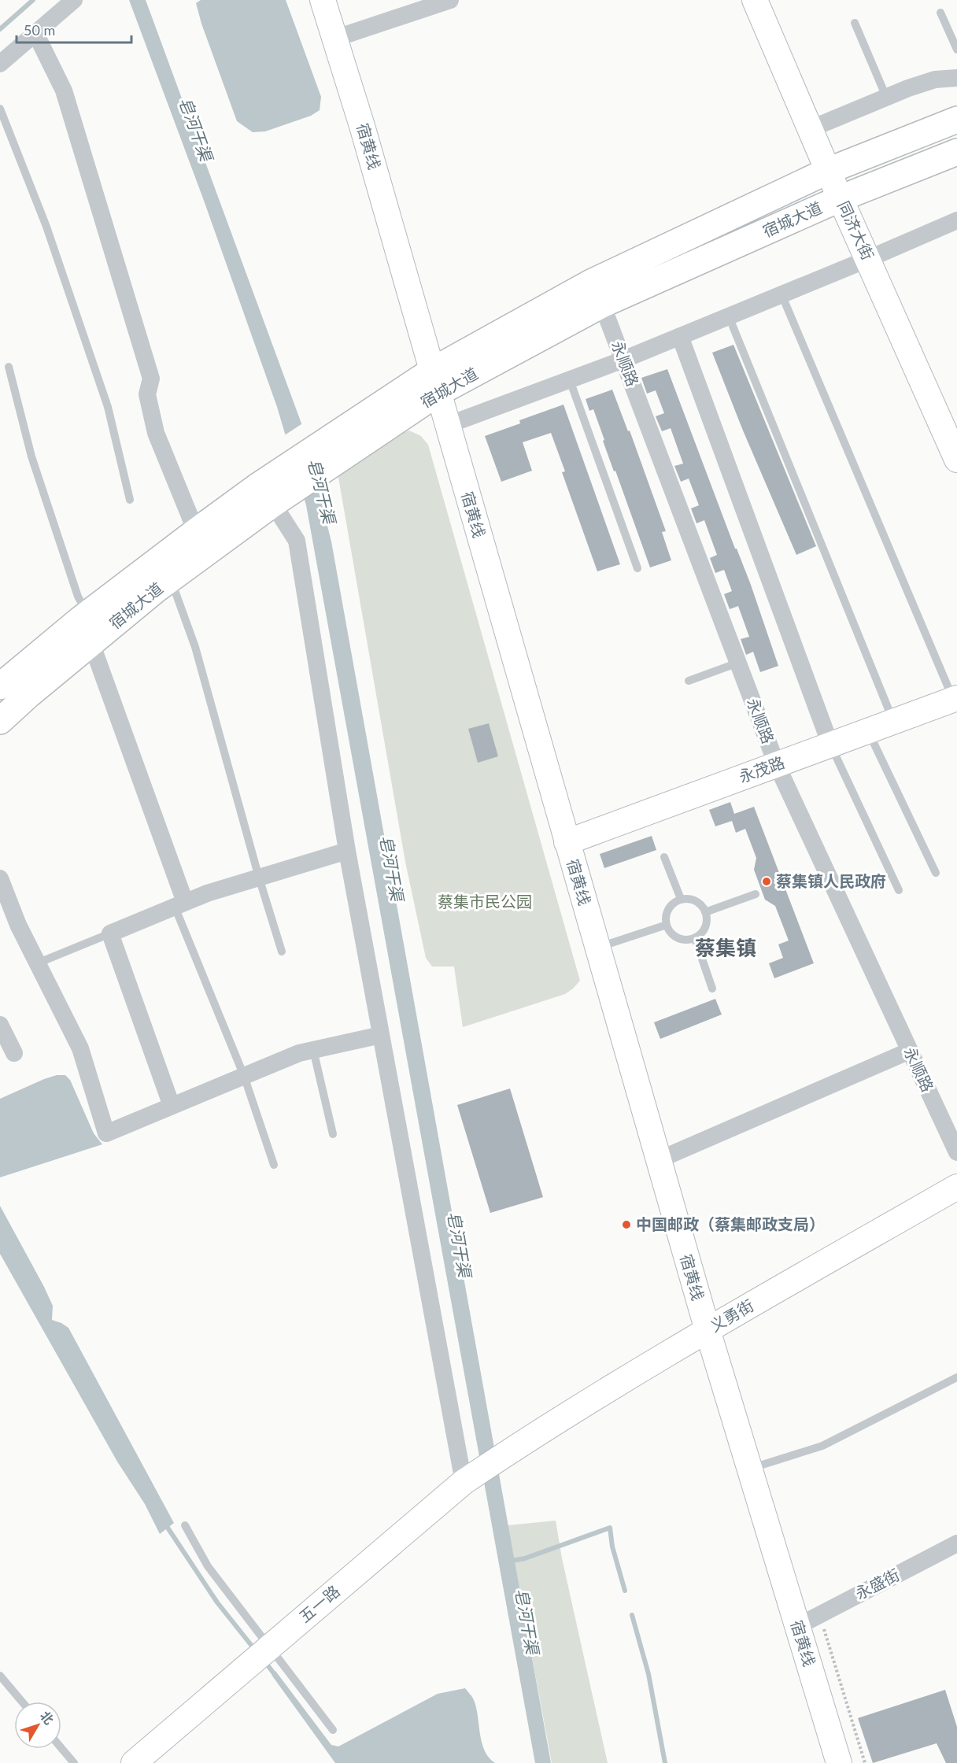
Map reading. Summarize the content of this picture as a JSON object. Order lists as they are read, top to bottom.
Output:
{
  "streets": {
    "main road": ["宿城大道"],
    "street": [
      "宿黄线",
      "同济大街",
      "永顺路",
      "永茂路",
      "义勇街",
      "永盛街",
      "五一路"
    ]
  },
  "crossings": [
    ["宿黄线", "宿城大道"],
    ["宿黄线", "永茂路"],
    ["宿黄线", "义勇街"],
    ["宿黄线", "永盛街"],
    ["宿城大道", "同济大街"],
    ["宿城大道", "永顺路"],
    ["永顺路", "永茂路"],
    ["义勇街", "五一路"]
  ],
  "districts": ["蔡集镇"],
  "water": ["皂河干渠"],
  "parks": ["蔡集市民公园"],
  "places": ["蔡集镇人民政府", "中国邮政（蔡集邮政支局）"],
  "scale_bar": "50 m",
  "north": "top right"
}
